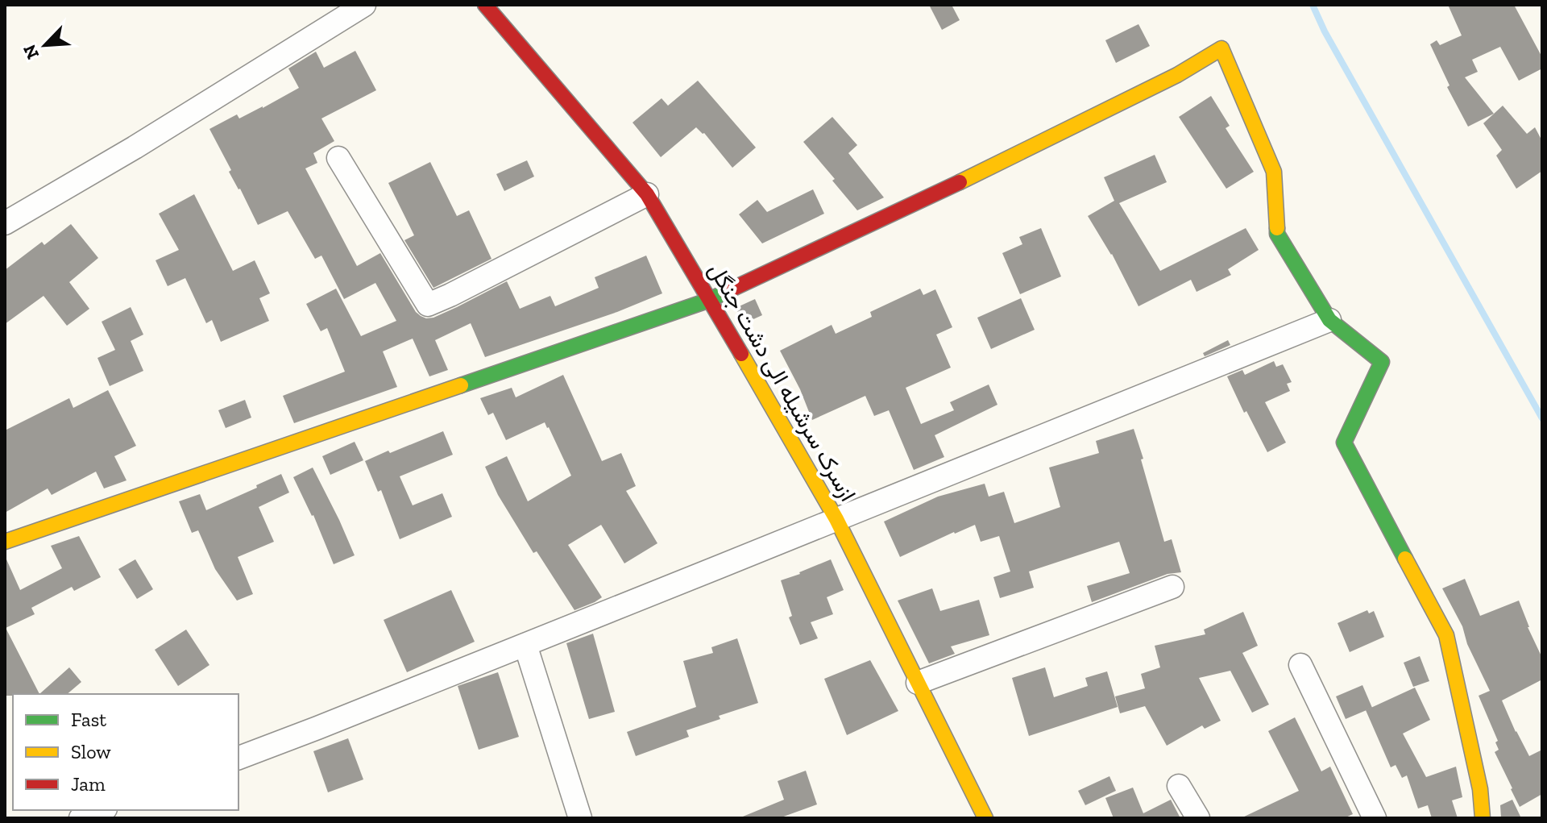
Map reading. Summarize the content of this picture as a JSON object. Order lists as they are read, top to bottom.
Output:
{
  "streets": {
    "street": ["ازسرک سرشیله الی دشت جنگل"]
  },
  "legend": ["Fast", "Slow", "Jam"],
  "north": "bottom left"
}
